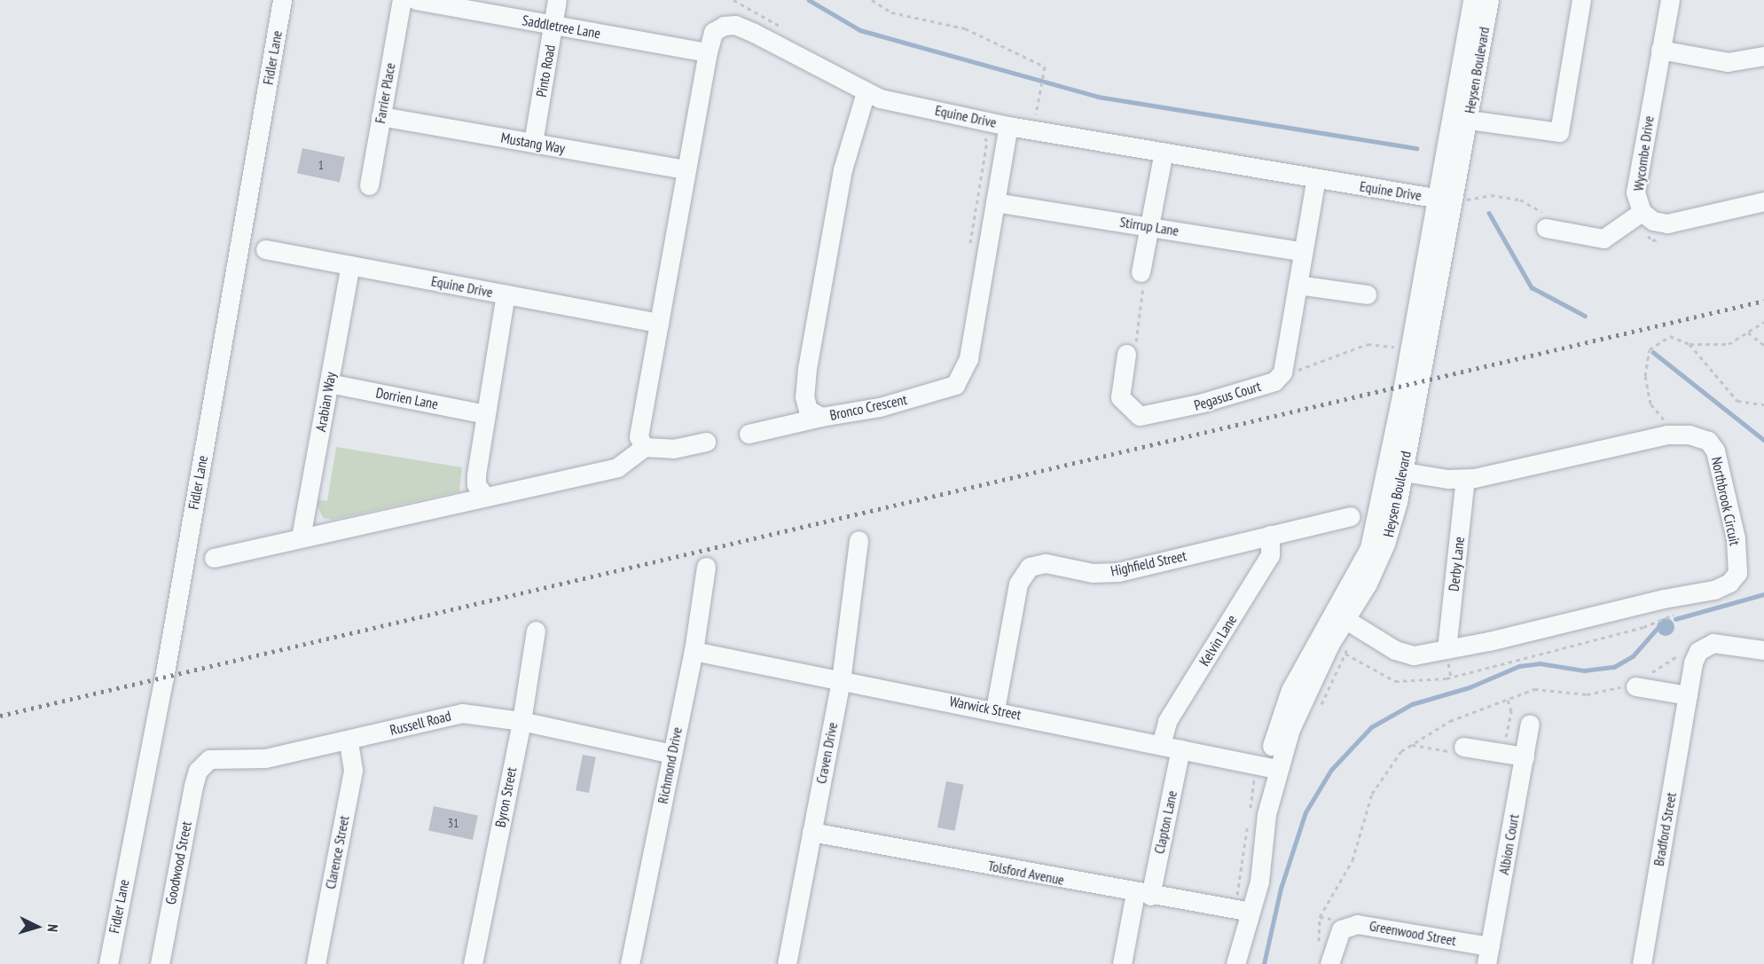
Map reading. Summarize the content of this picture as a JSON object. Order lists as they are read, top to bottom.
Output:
{
  "streets": {
    "street": [
      "Saddletree Lane",
      "Fidler Lane",
      "Heysen Boulevard",
      "Pinto Road",
      "Farrier Place",
      "Equine Drive",
      "Mustang Way",
      "Wycombe Drive",
      "Stirrup Lane",
      "Pegasus Court",
      "Dorrien Lane",
      "Arabian Way",
      "Bronco Crescent",
      "Northbrook Circuit",
      "Highfield Street",
      "Derby Lane",
      "Kelvin Lane",
      "Warwick Street",
      "Russell Road",
      "Craven Drive",
      "Richmond Drive",
      "Byron Street",
      "Clapton Lane",
      "Bradford Street",
      "Albion Court",
      "Clarence Street",
      "Goodwood Street",
      "Tolsford Avenue",
      "Greenwood Street"
    ]
  },
  "crossings": [
    ["Saddletree Lane", "Pinto Road"],
    ["Saddletree Lane", "Equine Drive"],
    ["Heysen Boulevard", "Equine Drive"],
    ["Heysen Boulevard", "Northbrook Circuit"],
    ["Heysen Boulevard", "Warwick Street"],
    ["Heysen Boulevard", "Tolsford Avenue"],
    ["Pinto Road", "Mustang Way"],
    ["Farrier Place", "Mustang Way"],
    ["Equine Drive", "Mustang Way"],
    ["Equine Drive", "Arabian Way"],
    ["Equine Drive", "Bronco Crescent"],
    ["Stirrup Lane", "Bronco Crescent"],
    ["Dorrien Lane", "Arabian Way"],
    ["Northbrook Circuit", "Derby Lane"],
    ["Highfield Street", "Kelvin Lane"],
    ["Highfield Street", "Warwick Street"],
    ["Kelvin Lane", "Warwick Street"],
    ["Warwick Street", "Craven Drive"],
    ["Warwick Street", "Richmond Drive"],
    ["Warwick Street", "Clapton Lane"],
    ["Russell Road", "Richmond Drive"],
    ["Russell Road", "Byron Street"],
    ["Russell Road", "Clarence Street"],
    ["Russell Road", "Goodwood Street"],
    ["Craven Drive", "Tolsford Avenue"],
    ["Clapton Lane", "Tolsford Avenue"],
    ["Albion Court", "Greenwood Street"]
  ],
  "house_numbers": ["1", "31"],
  "north": "right"
}
